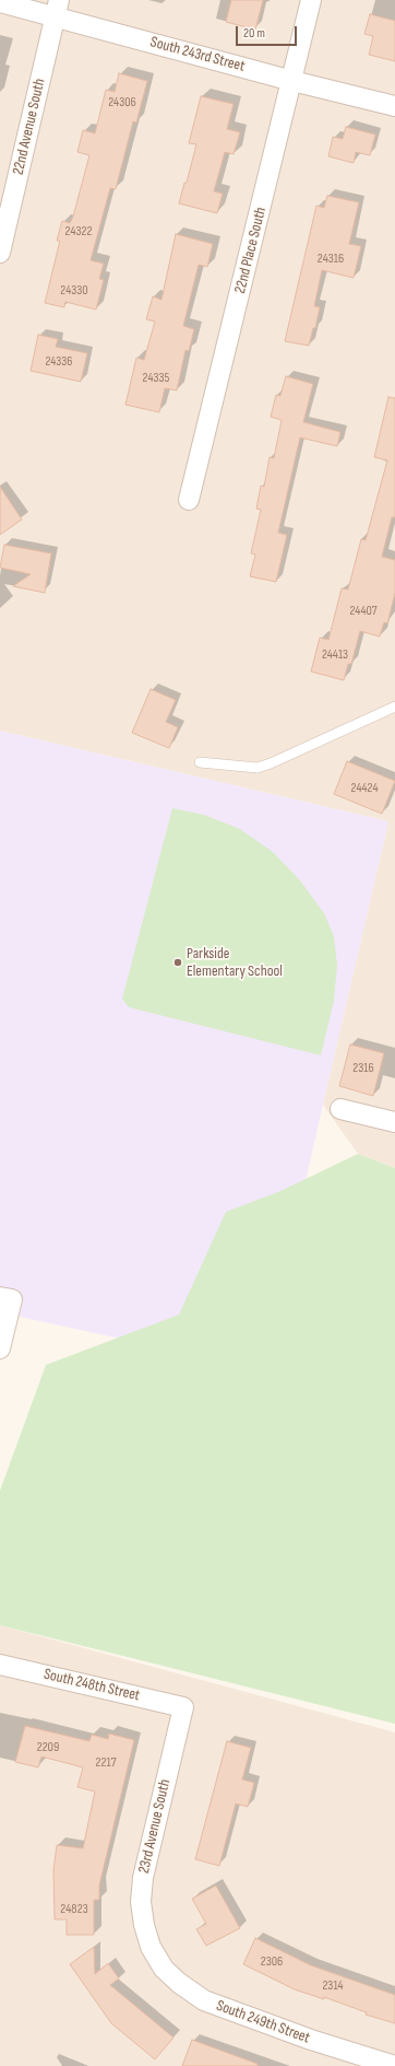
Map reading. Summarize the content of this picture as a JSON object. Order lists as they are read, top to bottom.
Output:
{
  "streets": {
    "street": [
      "South 243rd Street",
      "22nd Avenue South",
      "22nd Place South",
      "South 248th Street",
      "23rd Avenue South",
      "South 249th Street"
    ]
  },
  "crossings": [
    ["South 243rd Street", "22nd Avenue South"],
    ["South 243rd Street", "22nd Place South"],
    ["South 248th Street", "23rd Avenue South"],
    ["23rd Avenue South", "South 249th Street"]
  ],
  "places": ["Parkside Elementary School"],
  "house_numbers": [
    "24306",
    "24322",
    "24316",
    "24330",
    "24336",
    "24335",
    "24407",
    "24413",
    "24424",
    "2316",
    "2209",
    "2217",
    "24823",
    "2306",
    "2314"
  ],
  "scale_bar": "20 m"
}
